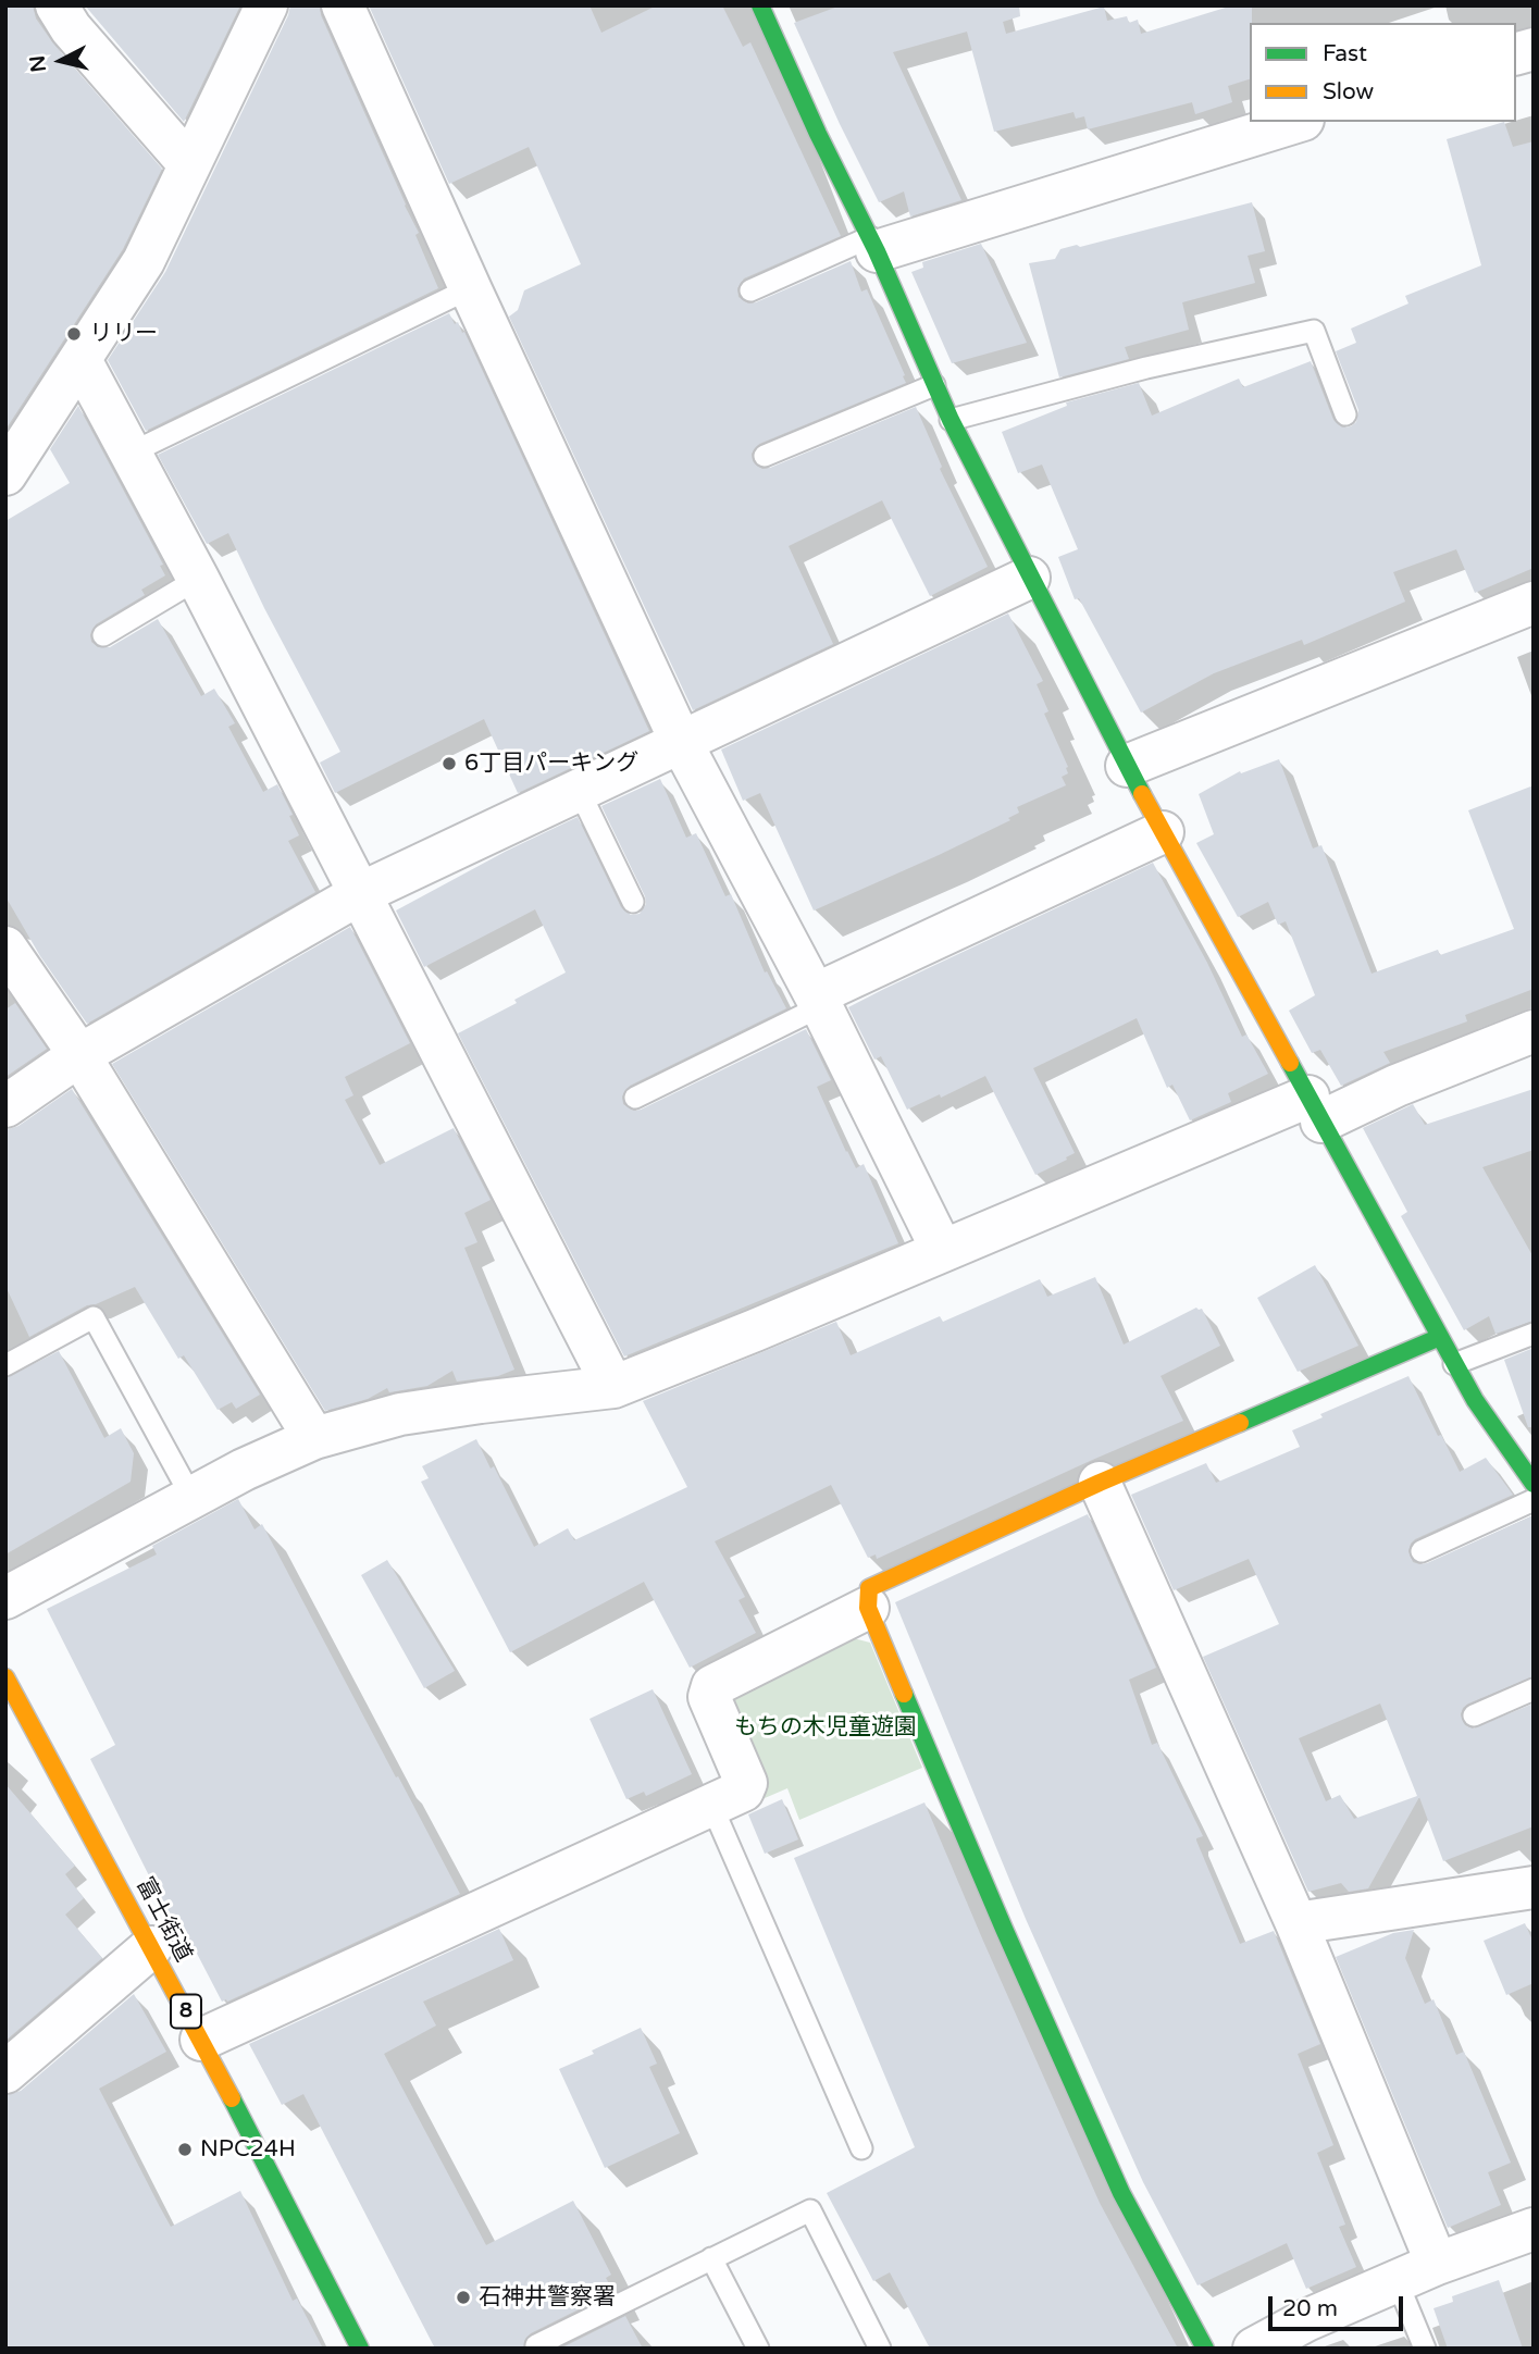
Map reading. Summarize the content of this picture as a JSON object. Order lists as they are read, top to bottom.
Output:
{
  "streets": {
    "street": ["富士街道", "8"]
  },
  "parks": ["もちの木児童遊園"],
  "places": [
    "リリー",
    "6丁目パーキング",
    "NPC24H",
    "石神井警察署"
  ],
  "legend": ["Fast", "Slow"],
  "scale_bar": "20 m",
  "north": "left"
}
